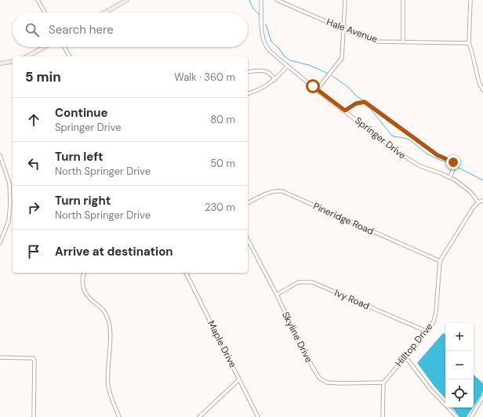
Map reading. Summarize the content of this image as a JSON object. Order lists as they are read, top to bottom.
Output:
{
  "streets": {
    "street": [
      "Hale Avenue",
      "Springer Drive",
      "Pineridge Road",
      "Ivy Road",
      "Skyline Drive",
      "Maple Drive",
      "Hilltop Drive"
    ]
  },
  "crossings": [
    ["Springer Drive", "Hilltop Drive"],
    ["Pineridge Road", "Hilltop Drive"],
    ["Ivy Road", "Skyline Drive"],
    ["Ivy Road", "Hilltop Drive"],
    ["Skyline Drive", "Hilltop Drive"]
  ],
  "page": {
    "search": "Search here",
    "heading": ["5 min", "Walk · 360 m"],
    "list": [
      ["Continue", "Springer Drive", "80 m"],
      ["Turn left", "North Springer Drive", "50 m"],
      ["Turn right", "North Springer Drive", "230 m"],
      "Arrive at destination"
    ],
    "map_buttons": ["+", "−"]
  }
}
